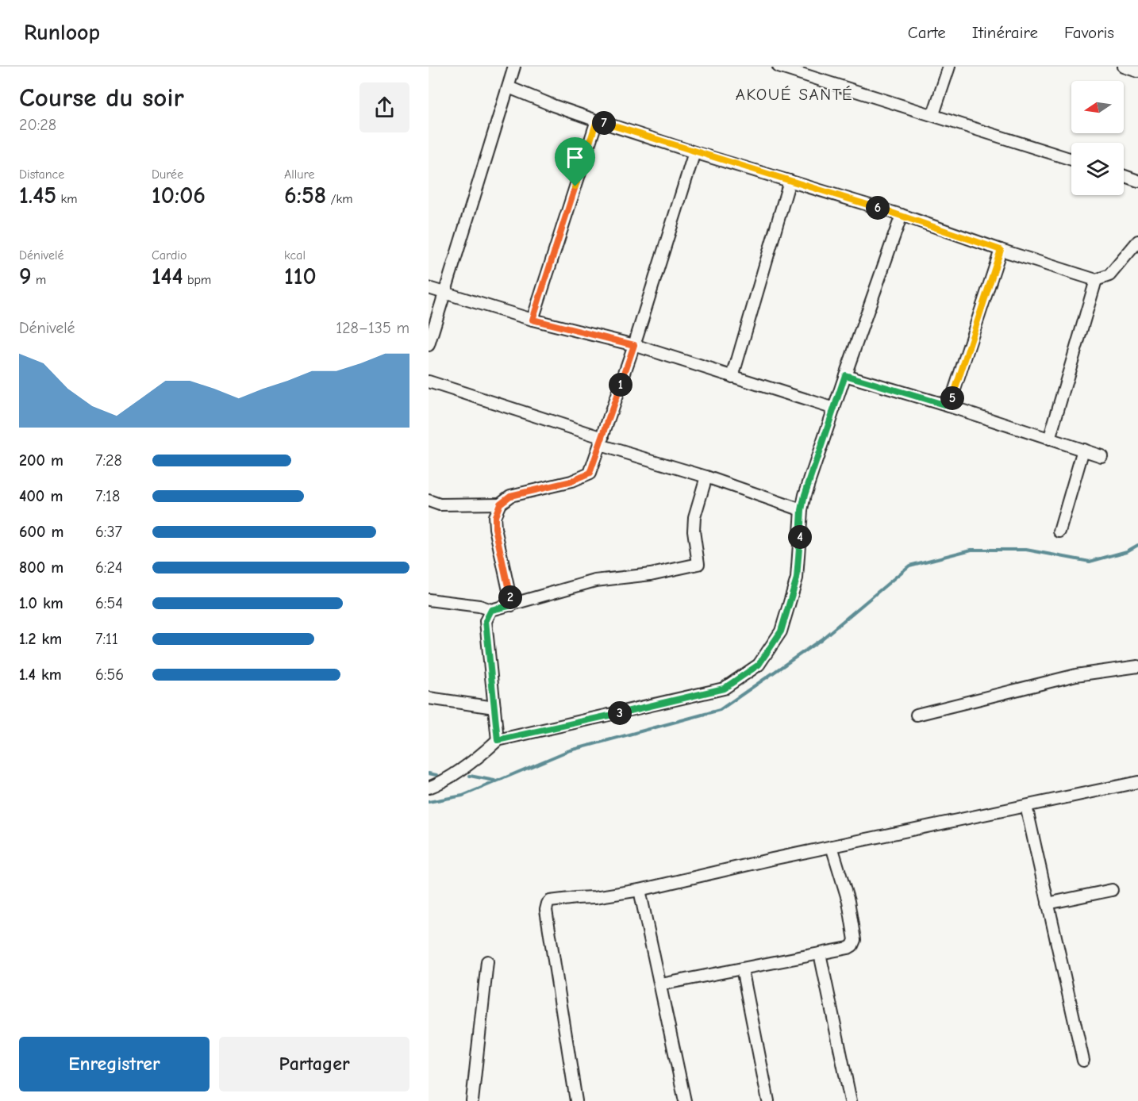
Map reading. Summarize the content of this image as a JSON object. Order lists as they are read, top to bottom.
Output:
{
  "districts": ["AKOUÉ SANTÉ"],
  "north": "left",
  "page": {
    "header": "Runloop",
    "nav": ["Carte", "Itinéraire", "Favoris"],
    "heading": ["Course du soir", "20:28"],
    "pins": [
      "7",
      "6",
      "1",
      "5",
      "4",
      "2",
      "3"
    ],
    "stats": [
      ["Distance", "1.45 km"],
      ["Durée", "10:06"],
      ["Allure", "6:58 /km"],
      ["Dénivelé", "9 m"],
      ["Cardio", "144 bpm"],
      ["kcal", "110"]
    ],
    "chart": ["Dénivelé", "128–135 m"],
    "list": [
      {
        "name": "200 m",
        "note": "7:28"
      },
      {
        "name": "400 m",
        "note": "7:18"
      },
      {
        "name": "600 m",
        "note": "6:37"
      },
      {
        "name": "800 m",
        "note": "6:24"
      },
      {
        "name": "1.0 km",
        "note": "6:54"
      },
      {
        "name": "1.2 km",
        "note": "7:11"
      },
      {
        "name": "1.4 km",
        "note": "6:56"
      }
    ],
    "buttons": ["Enregistrer", "Partager"]
  }
}
